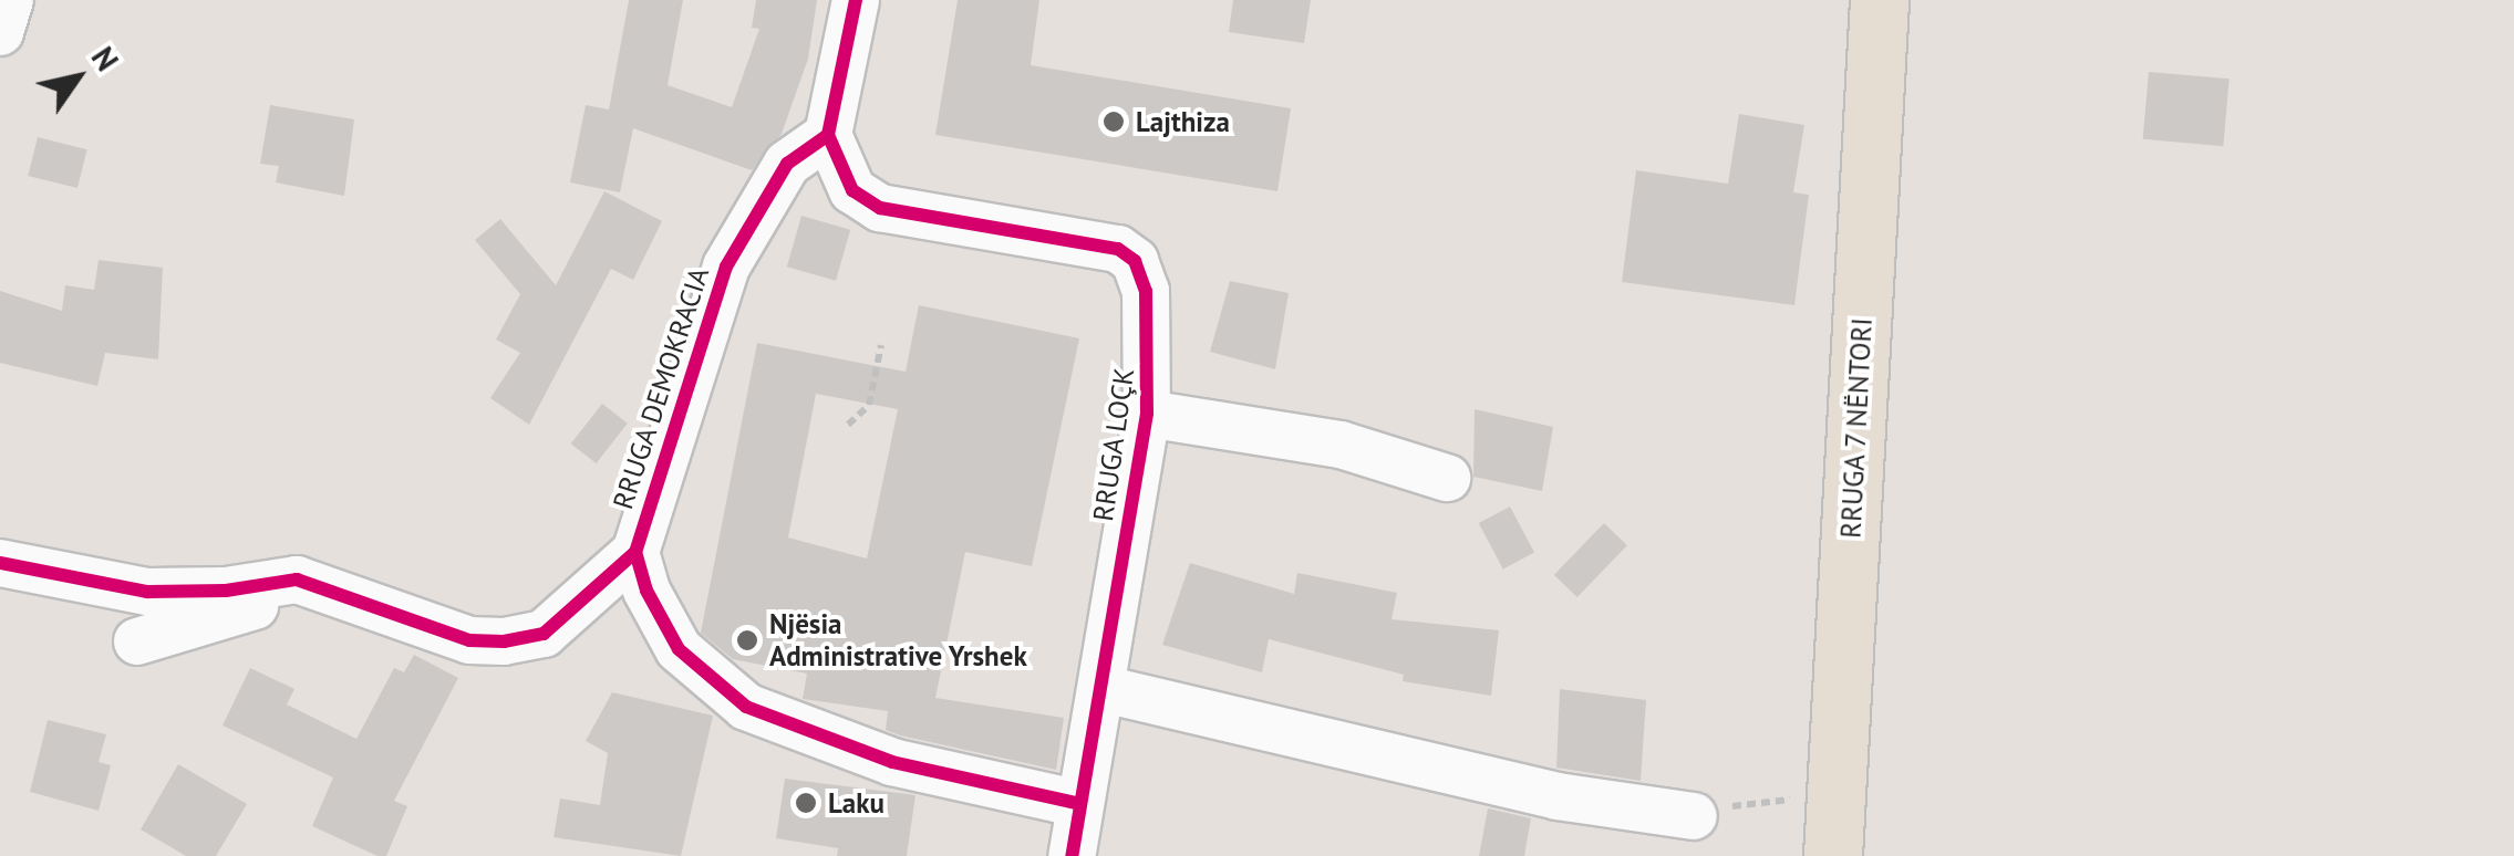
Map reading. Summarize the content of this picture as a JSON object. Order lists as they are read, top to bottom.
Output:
{
  "streets": {
    "main road": ["RRUGA 7 NËNTORI"],
    "street": ["RRUGA DEMOKRACIA", "RRUGA LOÇK"]
  },
  "crossings": [
    ["RRUGA DEMOKRACIA", "RRUGA LOÇK"]
  ],
  "places": ["Lajthiza", "Njësia Administrative Yrshek", "Laku"],
  "north": "top right"
}
